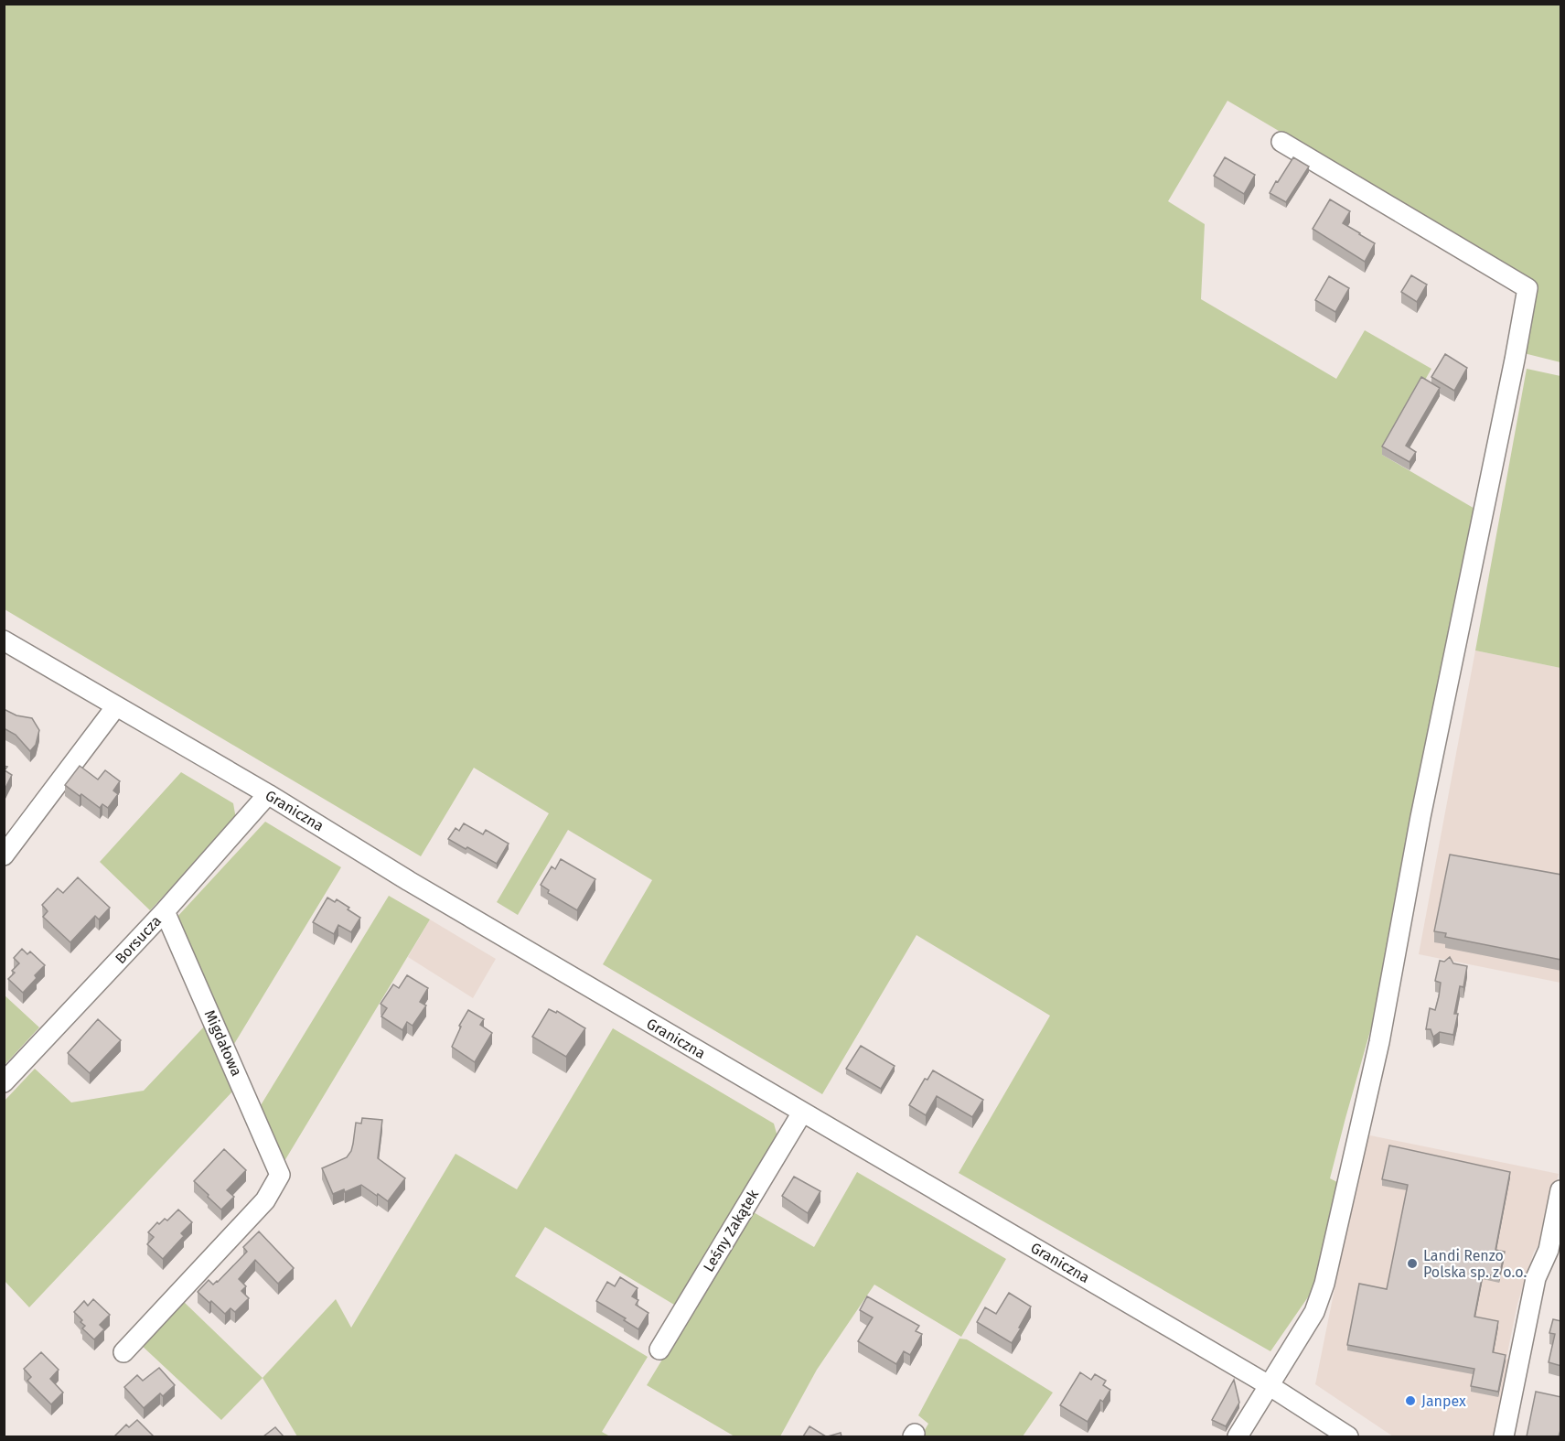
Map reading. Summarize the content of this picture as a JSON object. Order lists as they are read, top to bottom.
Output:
{
  "streets": {
    "street": [
      "Graniczna",
      "Borsucza",
      "Migdałowa",
      "Leśny Zakątek"
    ]
  },
  "crossings": [
    ["Graniczna", "Borsucza"],
    ["Graniczna", "Leśny Zakątek"],
    ["Borsucza", "Migdałowa"]
  ],
  "places": ["Landi Renzo Polska sp. z o.o.", "Janpex"]
}
